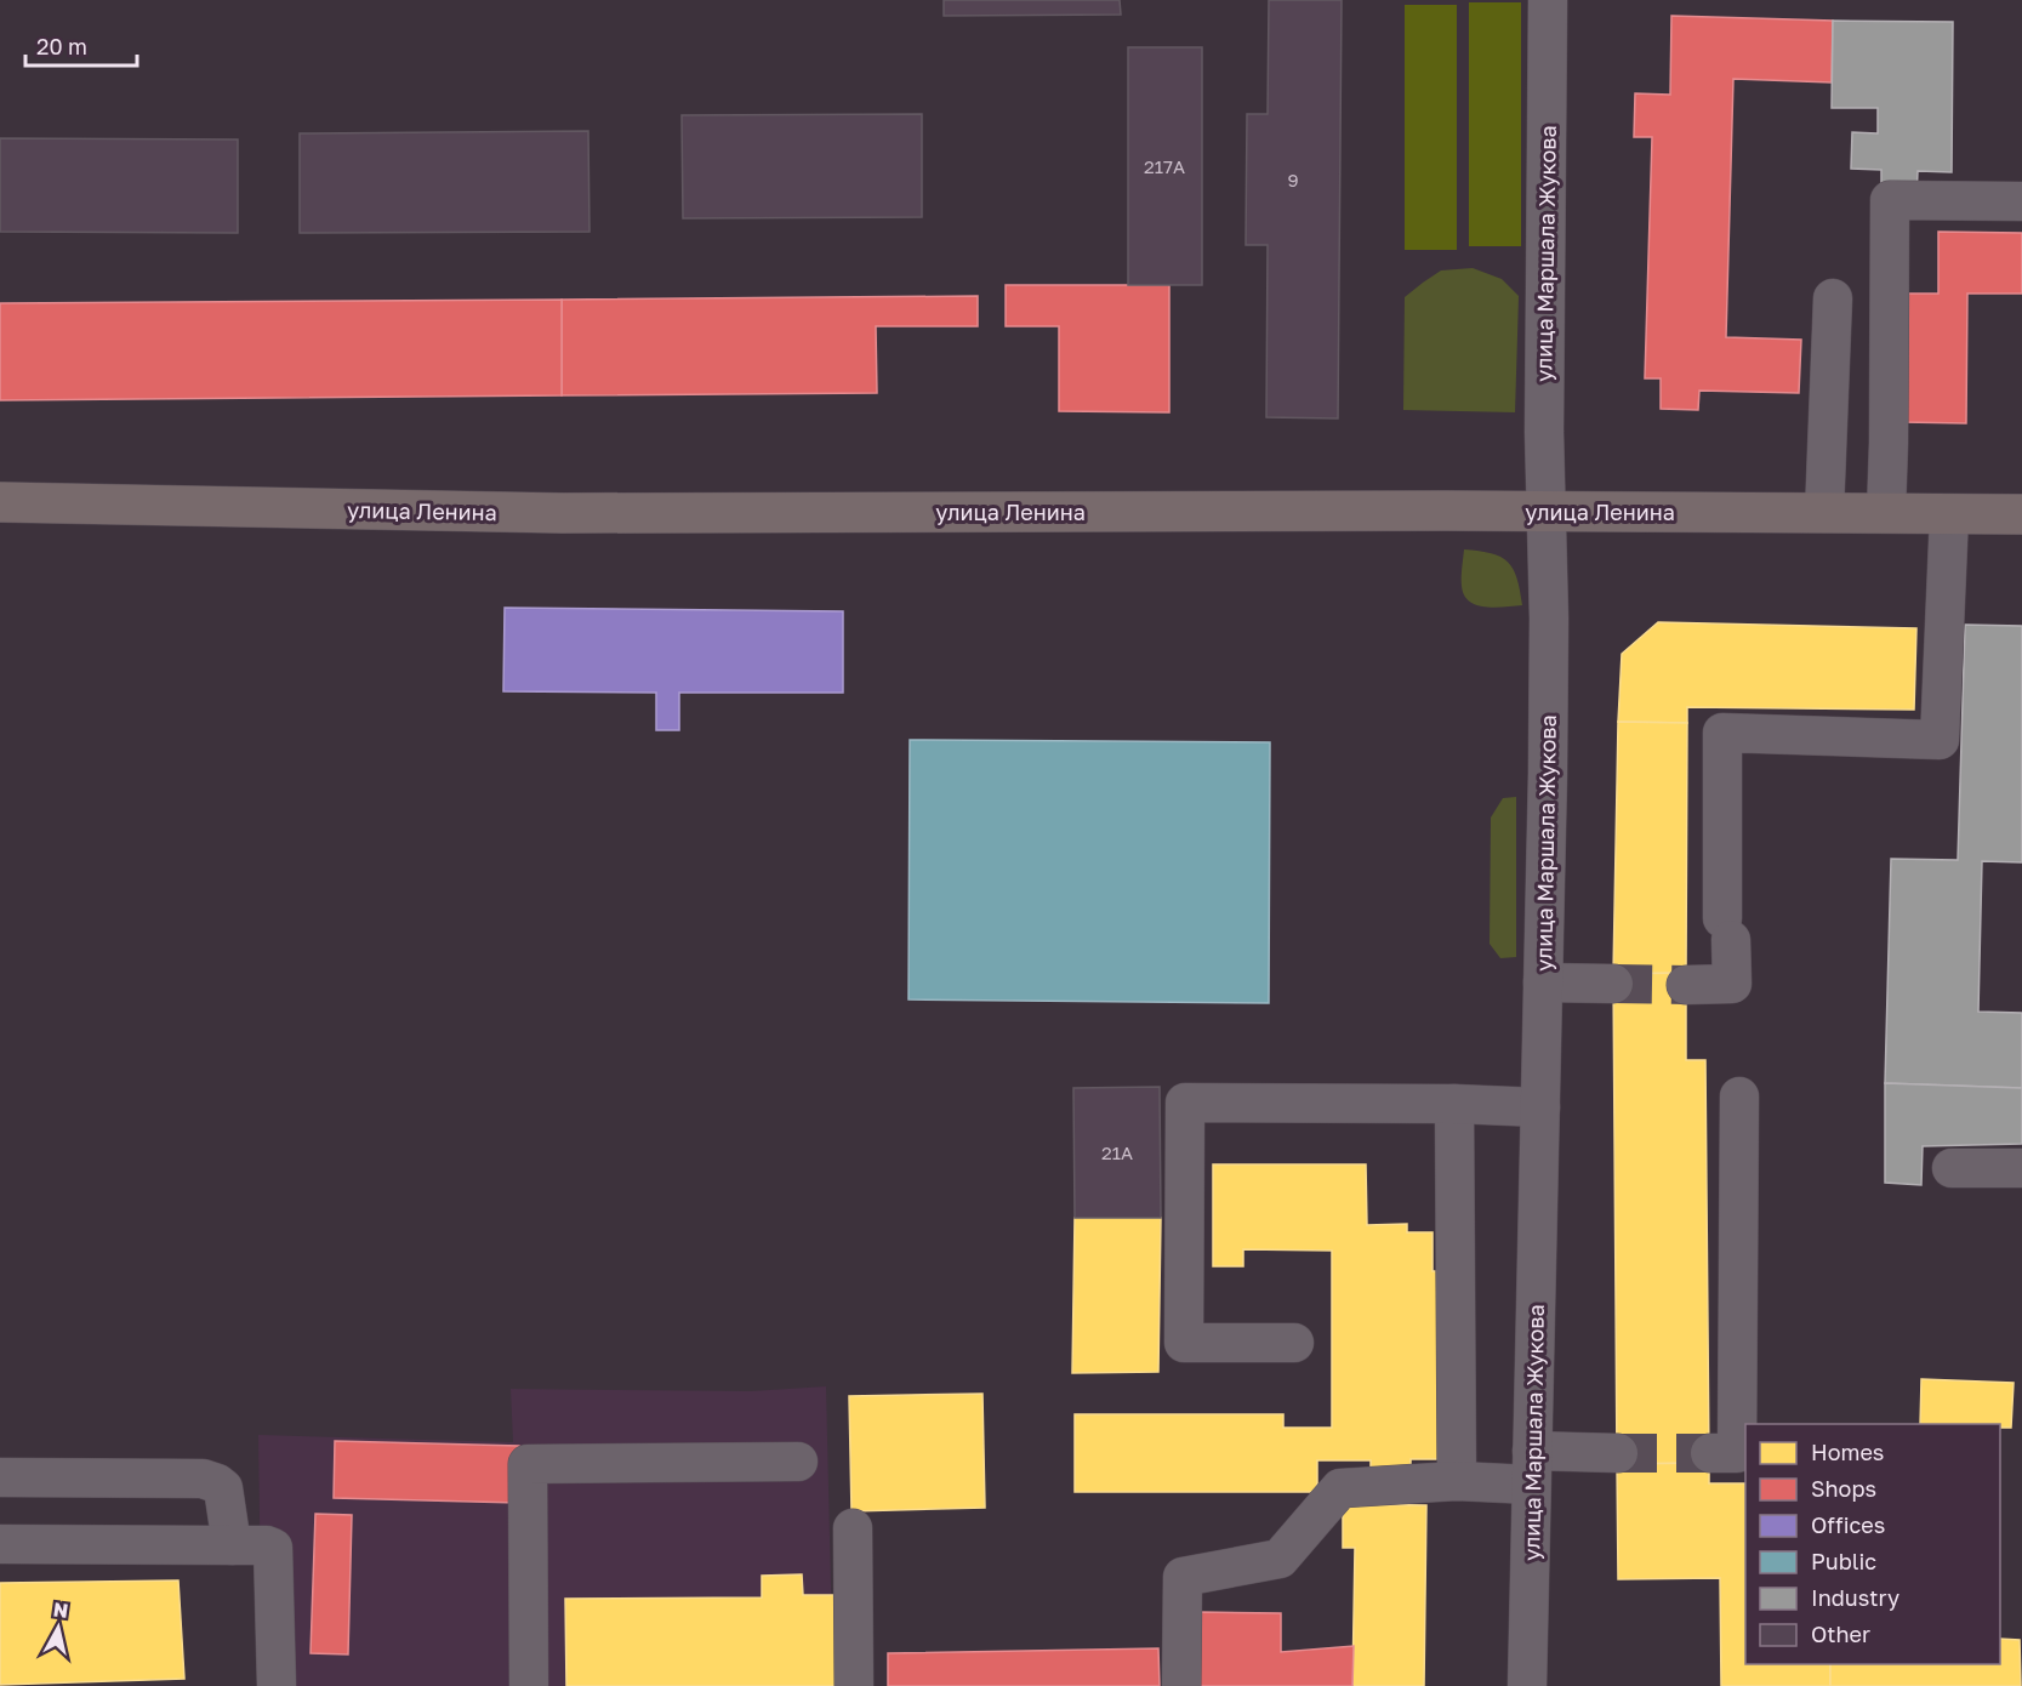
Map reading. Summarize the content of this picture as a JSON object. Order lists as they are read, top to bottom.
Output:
{
  "streets": {
    "main road": ["улица Ленина"],
    "street": ["улица Маршала Жукова"]
  },
  "crossings": [
    ["улица Маршала Жукова", "улица Ленина"]
  ],
  "house_numbers": ["217А", "9", "21А"],
  "legend": [
    "Homes",
    "Shops",
    "Offices",
    "Public",
    "Industry",
    "Other"
  ],
  "scale_bar": "20 m",
  "north": "top"
}
